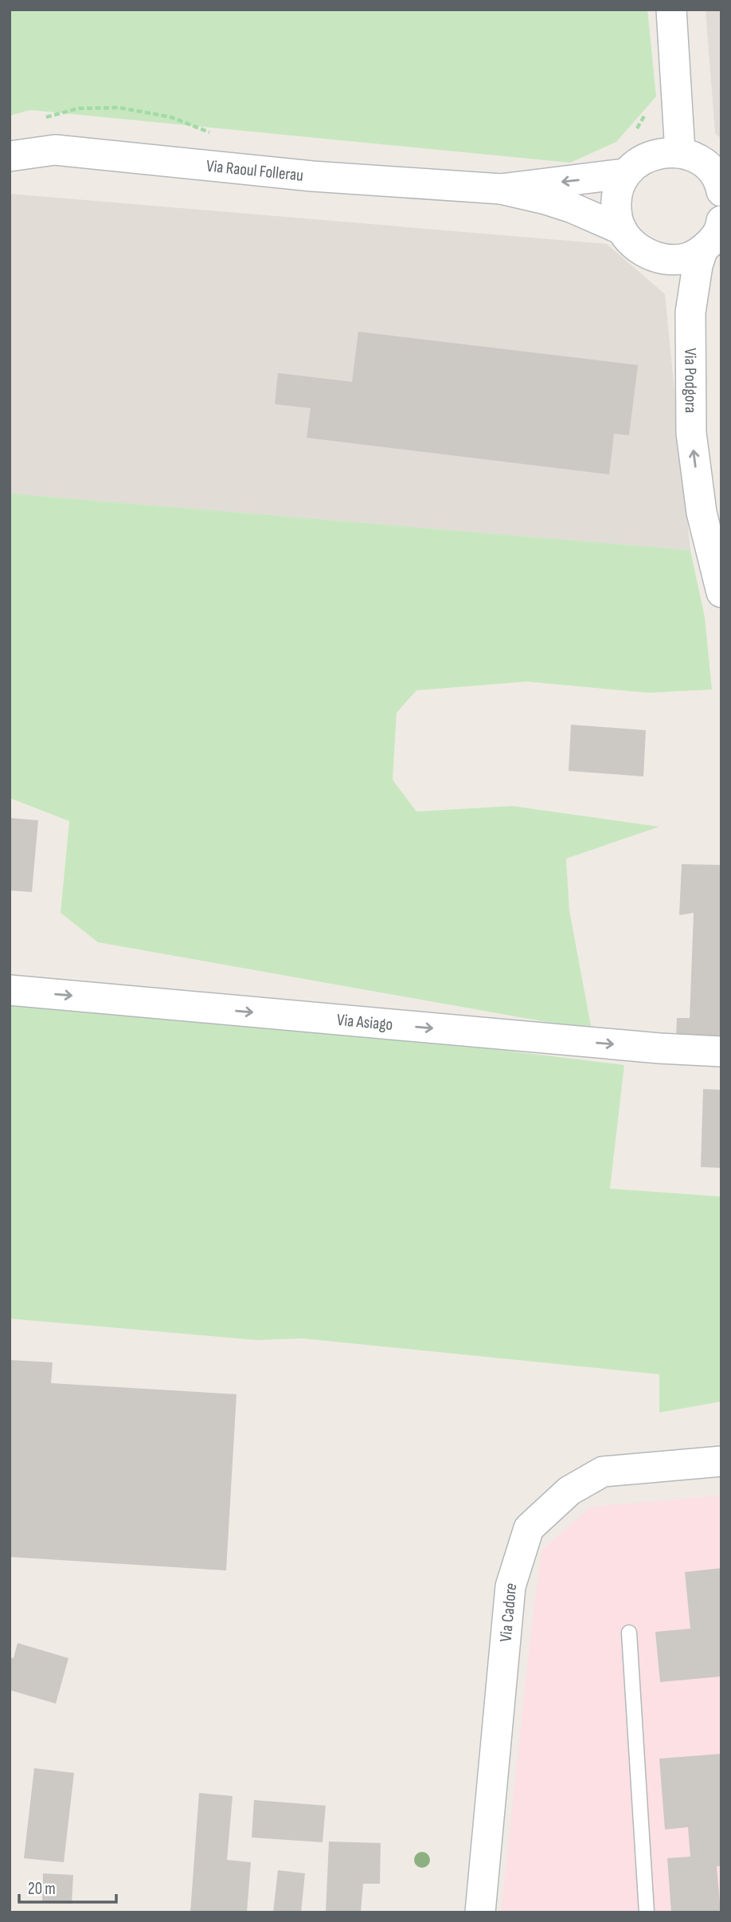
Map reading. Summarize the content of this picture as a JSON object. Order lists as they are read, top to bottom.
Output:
{
  "streets": {
    "street": [
      "Via Raoul Follerau",
      "Via Podgora",
      "Via Asiago",
      "Via Cadore"
    ]
  },
  "one_way": ["Via Podgora", "Via Asiago"],
  "scale_bar": "20 m"
}
